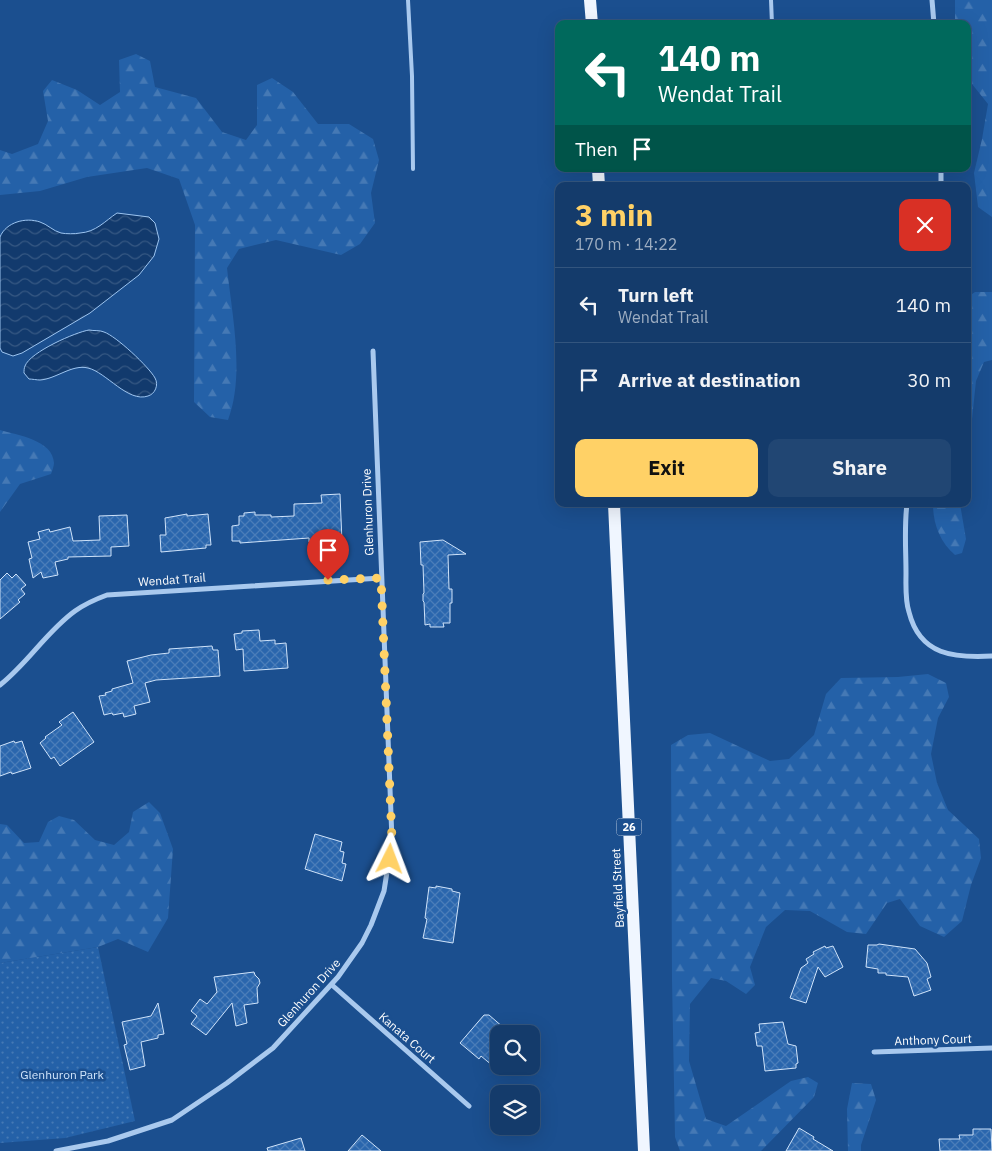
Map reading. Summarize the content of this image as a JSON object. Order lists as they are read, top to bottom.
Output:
{
  "streets": {
    "main road": ["26", "Bayfield Street"],
    "street": [
      "Glenhuron Drive",
      "Wendat Trail",
      "Kanata Court",
      "Anthony Court"
    ]
  },
  "crossings": [
    ["Glenhuron Drive", "Wendat Trail"],
    ["Glenhuron Drive", "Kanata Court"]
  ],
  "parks": ["Glenhuron Park"],
  "page": {
    "turn": ["140 m", "Wendat Trail"],
    "then": "Then",
    "heading": ["3 min", "170 m · 14:22"],
    "list": [
      {
        "name": "Turn left",
        "note": "Wendat Trail",
        "value": "140 m"
      },
      {
        "name": "Arrive at destination",
        "value": "30 m"
      }
    ],
    "buttons": ["Exit", "Share"]
  }
}
